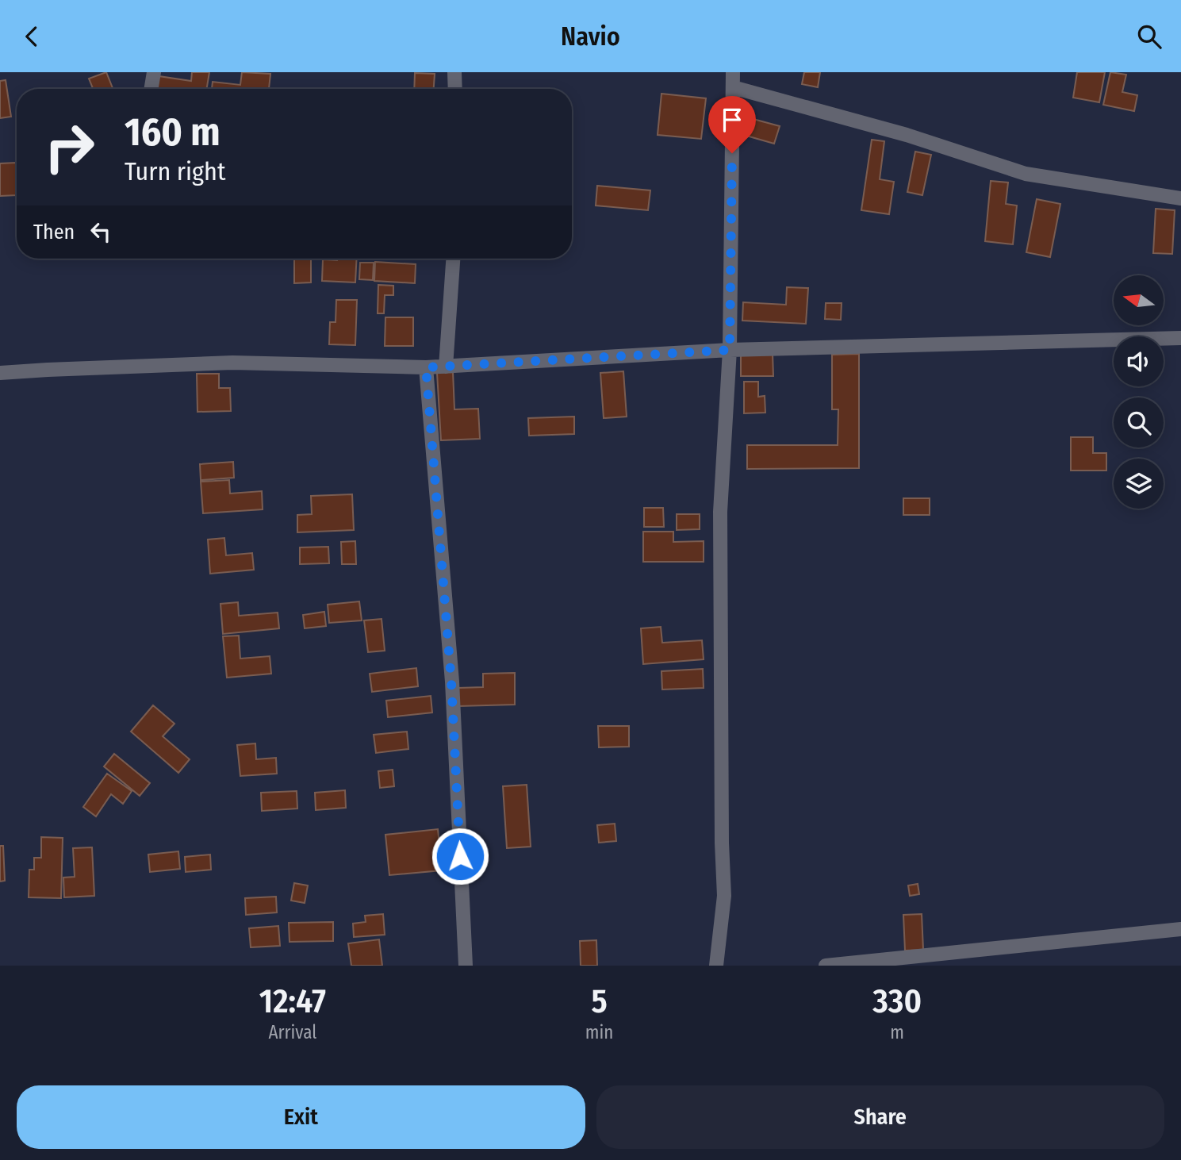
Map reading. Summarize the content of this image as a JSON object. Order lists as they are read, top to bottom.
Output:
{
  "north": "left",
  "page": {
    "header": "Navio",
    "turn": ["160 m", "Turn right"],
    "then": "Then",
    "eta": [
      "12:47",
      "Arrival",
      "5",
      "min",
      "330",
      "m"
    ],
    "buttons": ["Exit", "Share"]
  }
}
